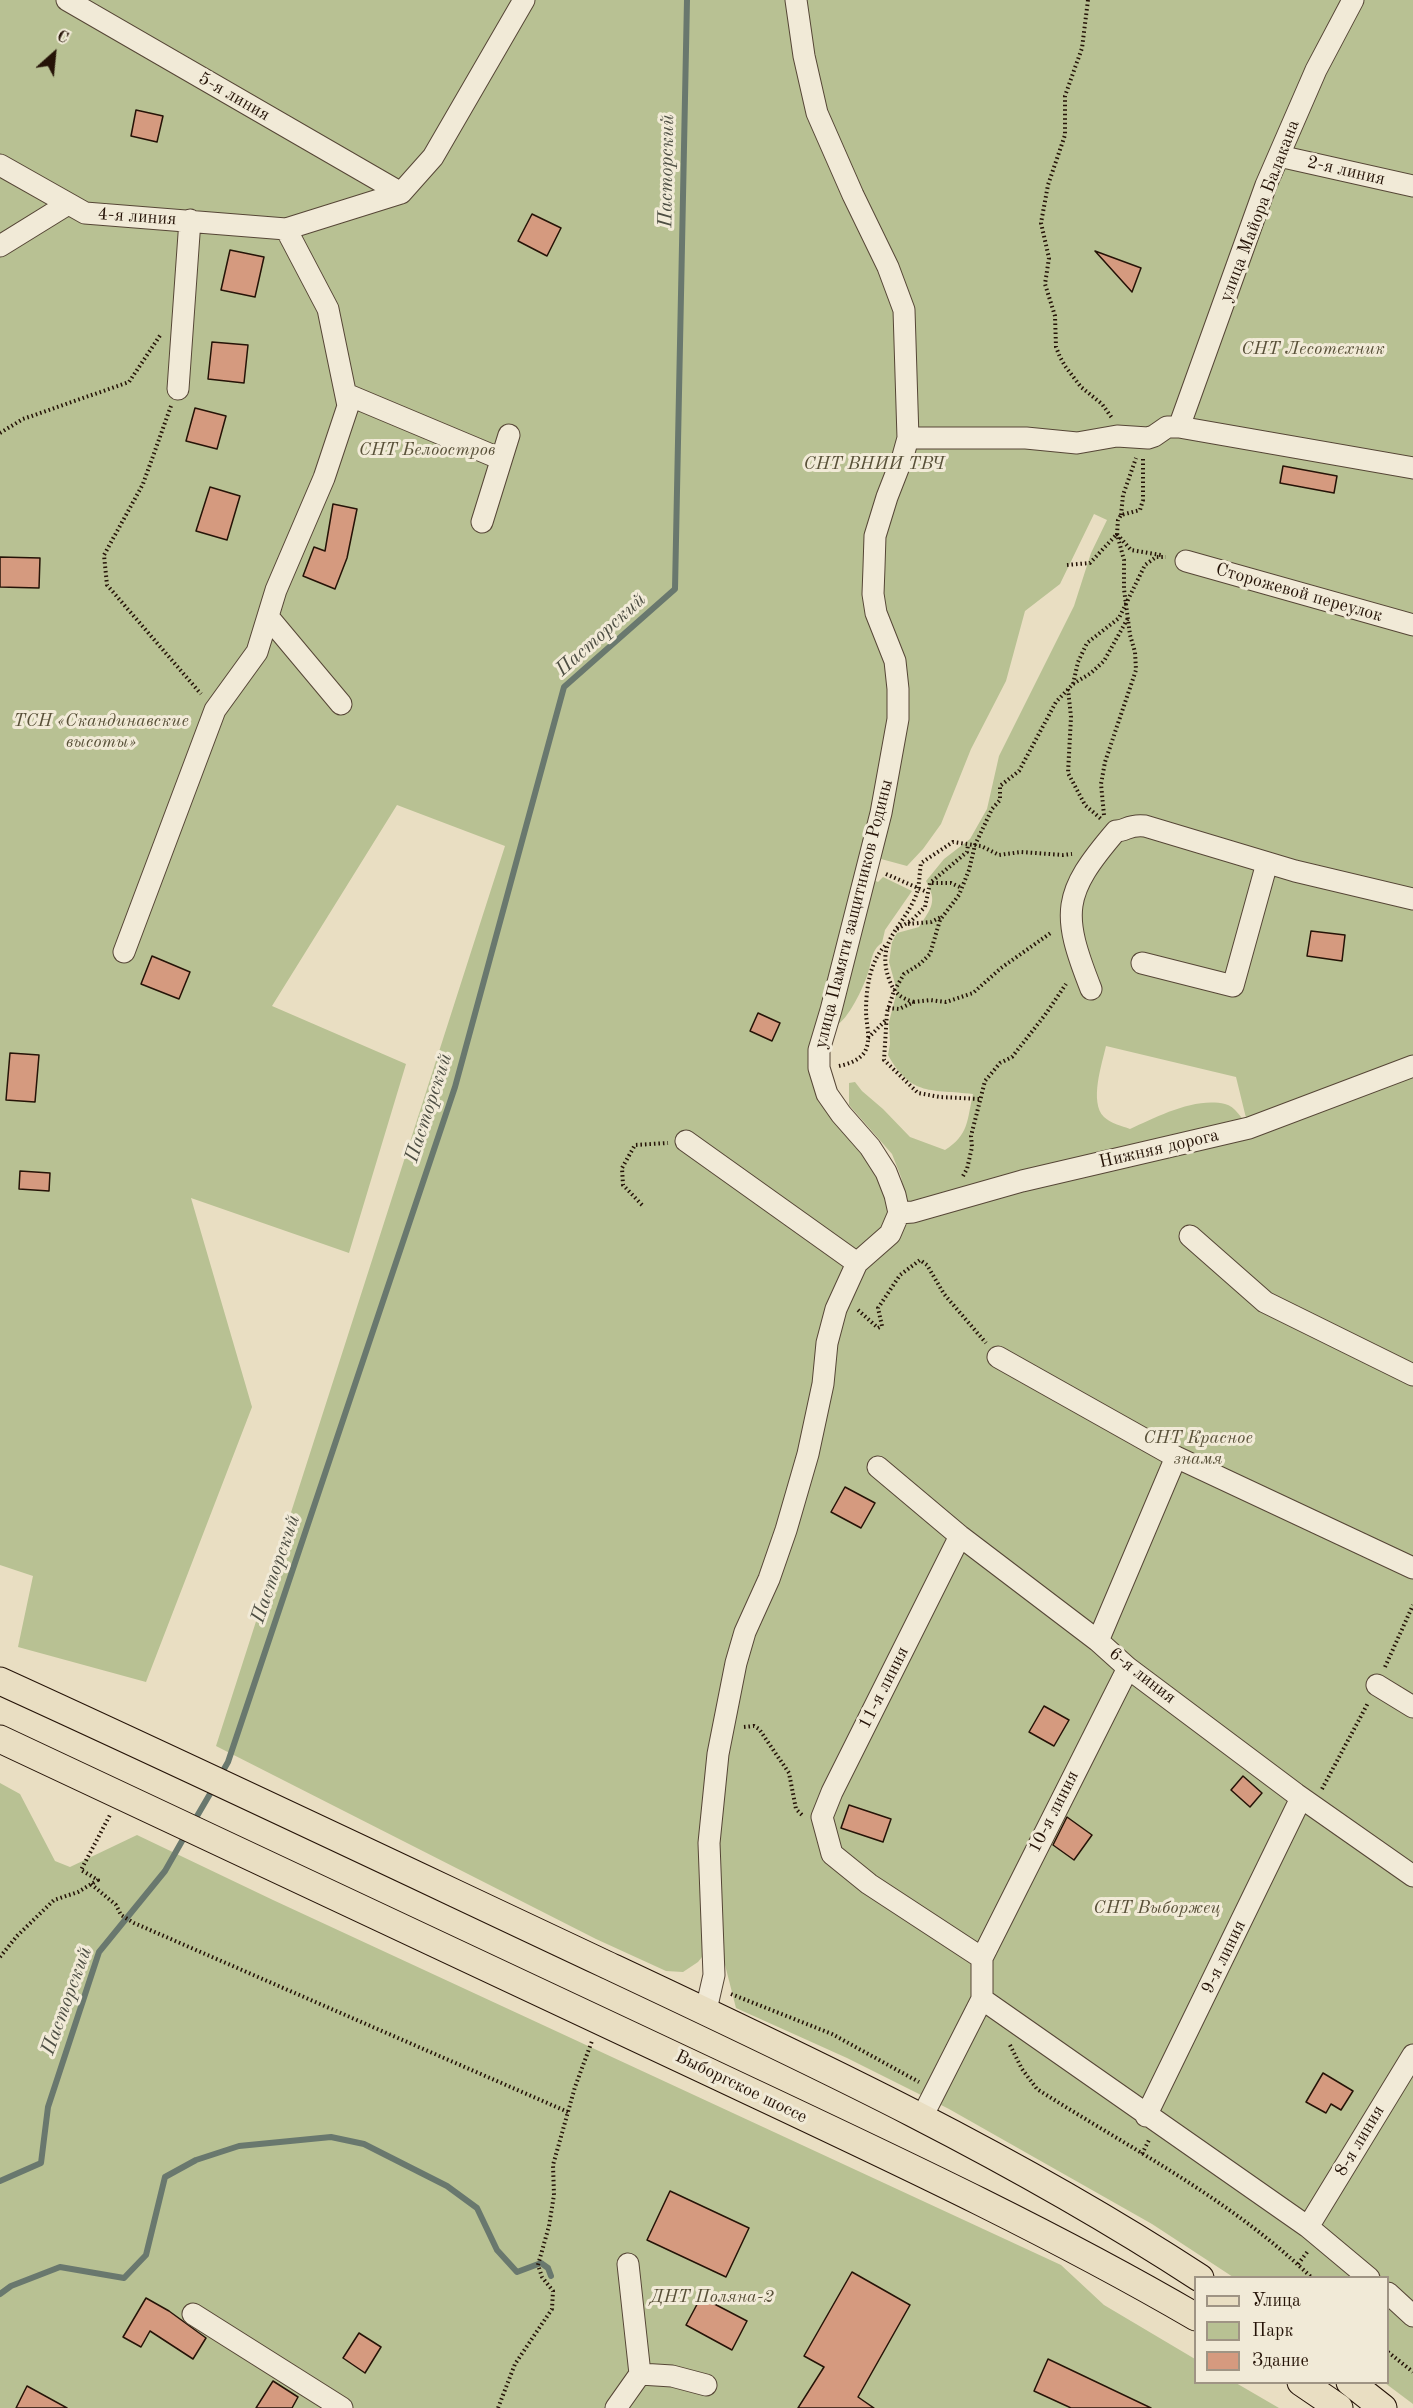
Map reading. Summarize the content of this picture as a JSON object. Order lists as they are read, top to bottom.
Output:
{
  "streets": {
    "main road": ["Выборгское шоссе"],
    "street": [
      "5-я линия",
      "2-я линия",
      "улица Майора Балакана",
      "4-я линия",
      "Сторожевой переулок",
      "улица Памяти защитников Родины",
      "Нижняя дорога",
      "6-я линия",
      "11-я линия",
      "10-я линия",
      "9-я линия",
      "8-я линия"
    ]
  },
  "crossings": [
    ["2-я линия", "улица Майора Балакана"],
    ["улица Памяти защитников Родины", "Нижняя дорога"],
    ["6-я линия", "11-я линия"],
    ["6-я линия", "10-я линия"],
    ["6-я линия", "9-я линия"]
  ],
  "water": ["Пасторский"],
  "parks": [
    "СНТ Лесотехник",
    "СНТ Белоостров",
    "СНТ ВНИИ ТВЧ",
    "ТСН «Скандинавские высоты»",
    "СНТ Красное знамя",
    "СНТ Выборжец",
    "ДНТ Поляна-2"
  ],
  "legend": ["Улица", "Парк", "Здание"],
  "north": "top right"
}
